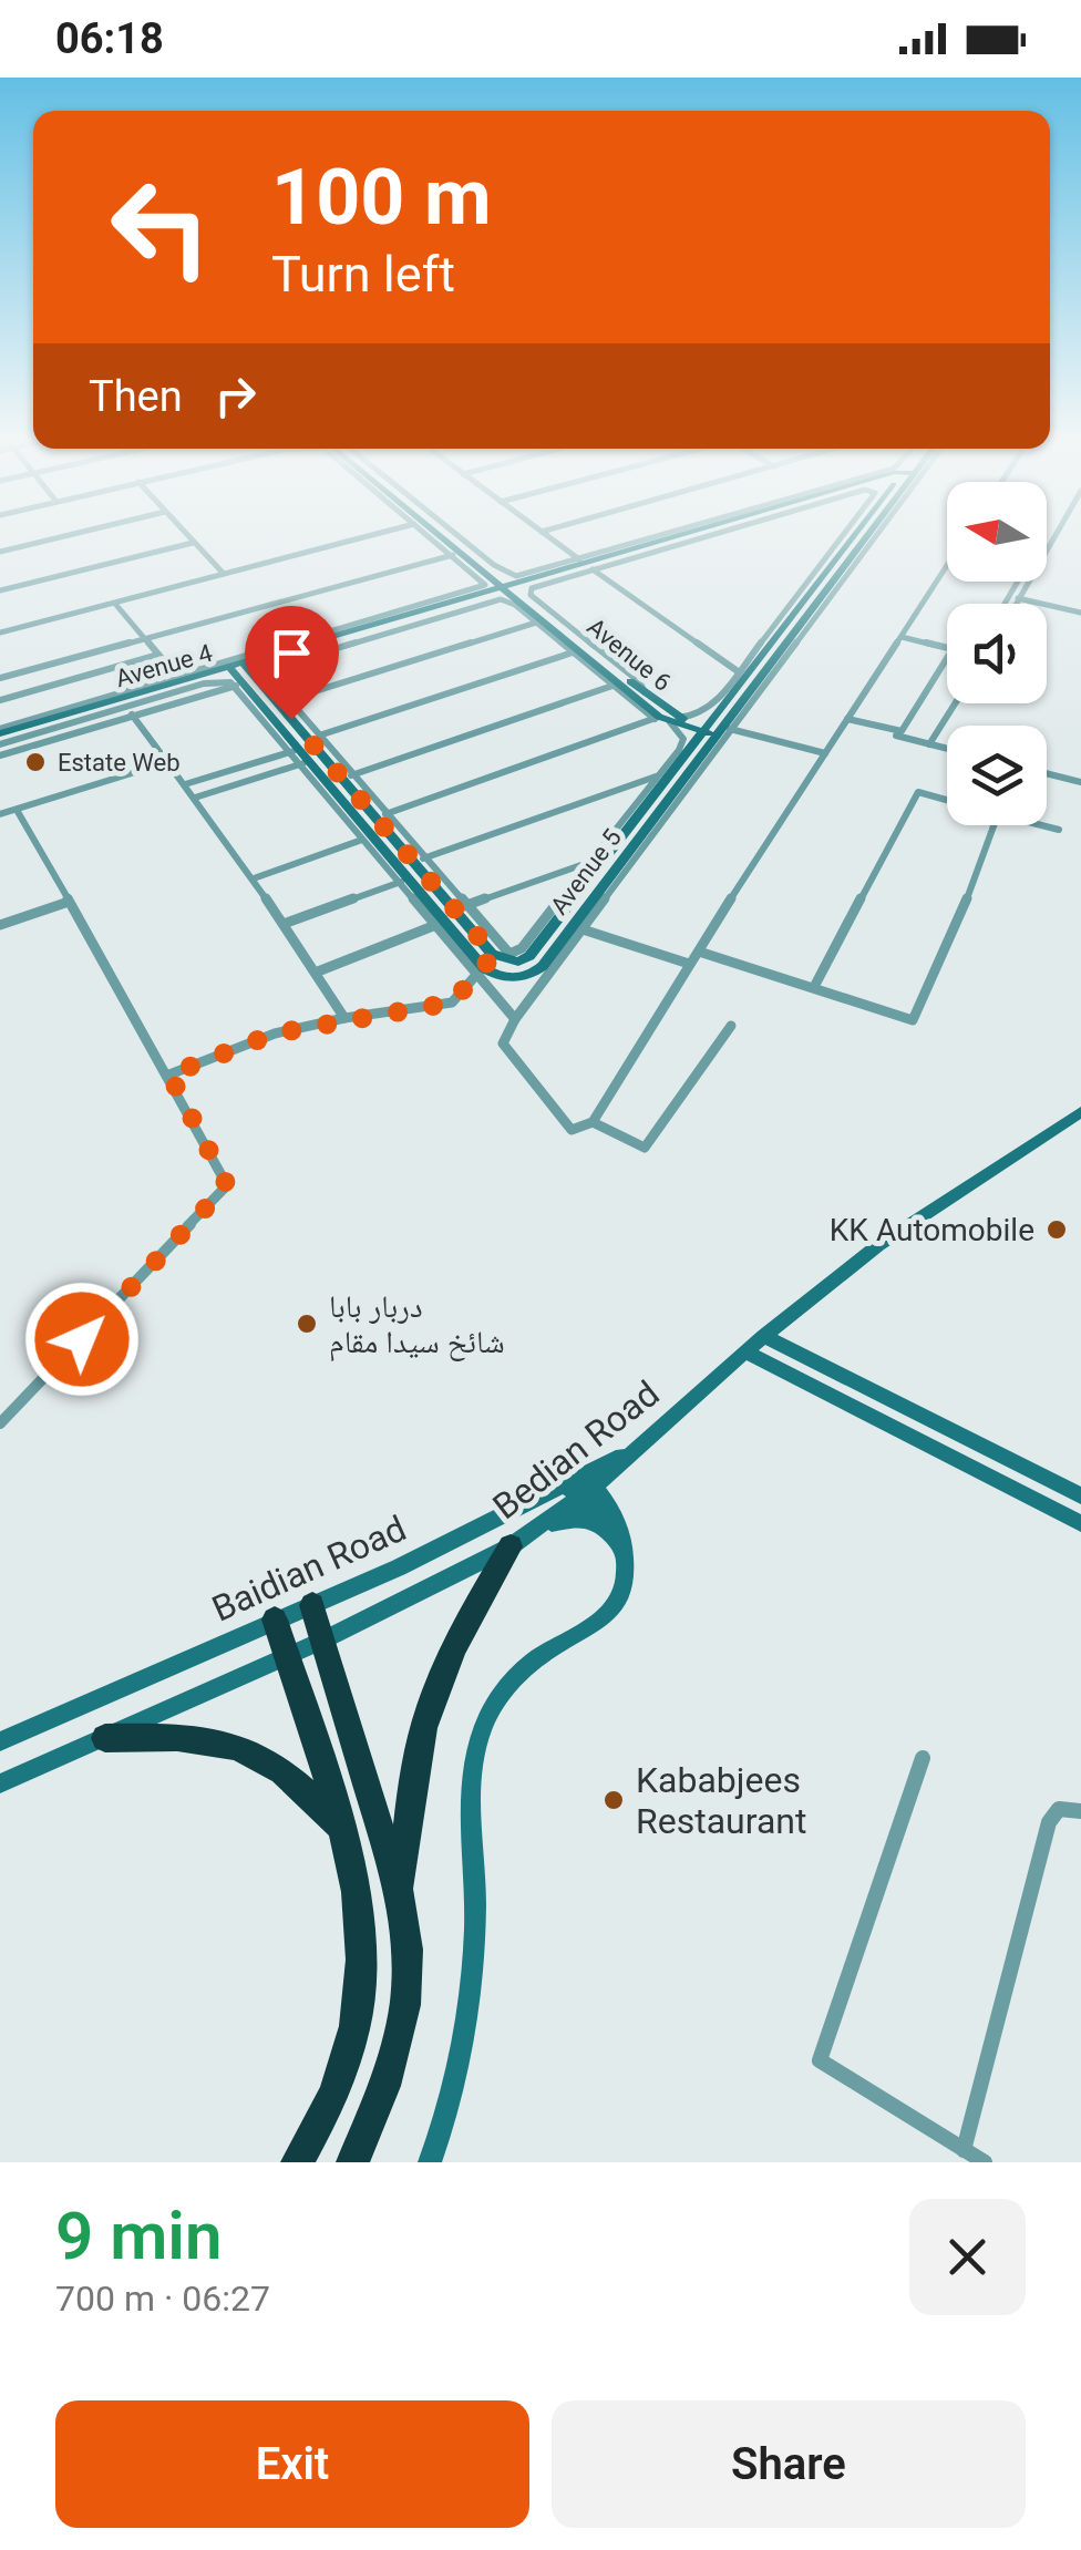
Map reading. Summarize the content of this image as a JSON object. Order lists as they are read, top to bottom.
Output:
{
  "streets": {
    "main road": [
      "Avenue 6",
      "Avenue 4",
      "Avenue 5",
      "Bedian Road",
      "Baidian Road"
    ]
  },
  "crossings": [
    ["Avenue 6", "Avenue 4"],
    ["Avenue 6", "Avenue 5"],
    ["Bedian Road", "Baidian Road"]
  ],
  "places": [
    "Estate Web",
    "KK Automobile",
    "دربار بابا شائخ سیدا مقام",
    "Kababjees Restaurant"
  ],
  "north": "left",
  "page": {
    "status": "06:18",
    "turn": ["100 m", "Turn left"],
    "then": "Then",
    "heading": ["9 min", "700 m · 06:27"],
    "buttons": ["Exit", "Share"]
  }
}
